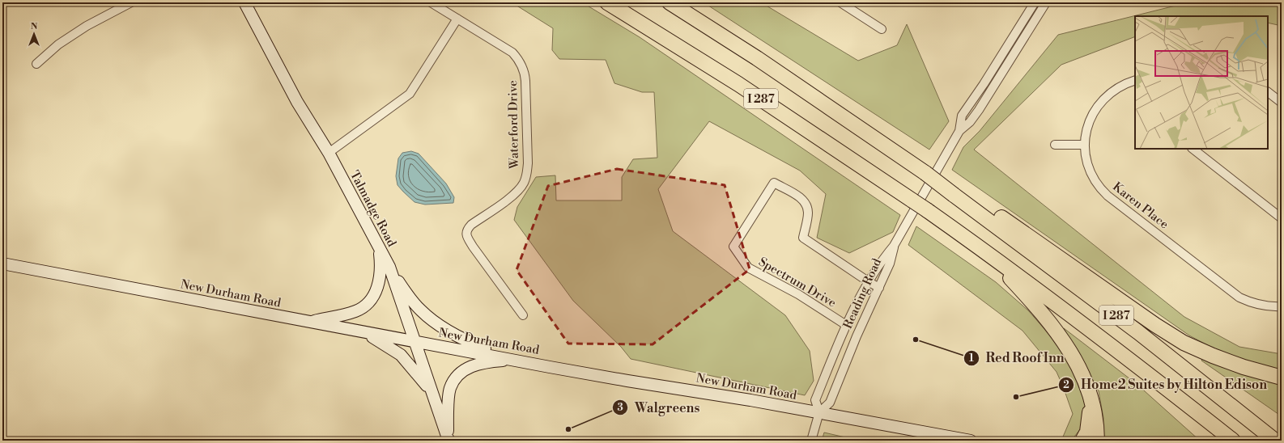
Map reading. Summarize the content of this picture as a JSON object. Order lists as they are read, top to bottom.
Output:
{
  "streets": {
    "highway": ["I 287"],
    "street": [
      "Waterford Drive",
      "Karen Place",
      "Talmadge Road",
      "Spectrum Drive",
      "New Durham Road",
      "Reading Road"
    ]
  },
  "crossings": [
    ["Talmadge Road", "New Durham Road"],
    ["Spectrum Drive", "Reading Road"],
    ["New Durham Road", "Reading Road"]
  ],
  "places": ["Red Roof Inn", "Home2 Suites by Hilton Edison", "Walgreens"],
  "north": "top"
}
